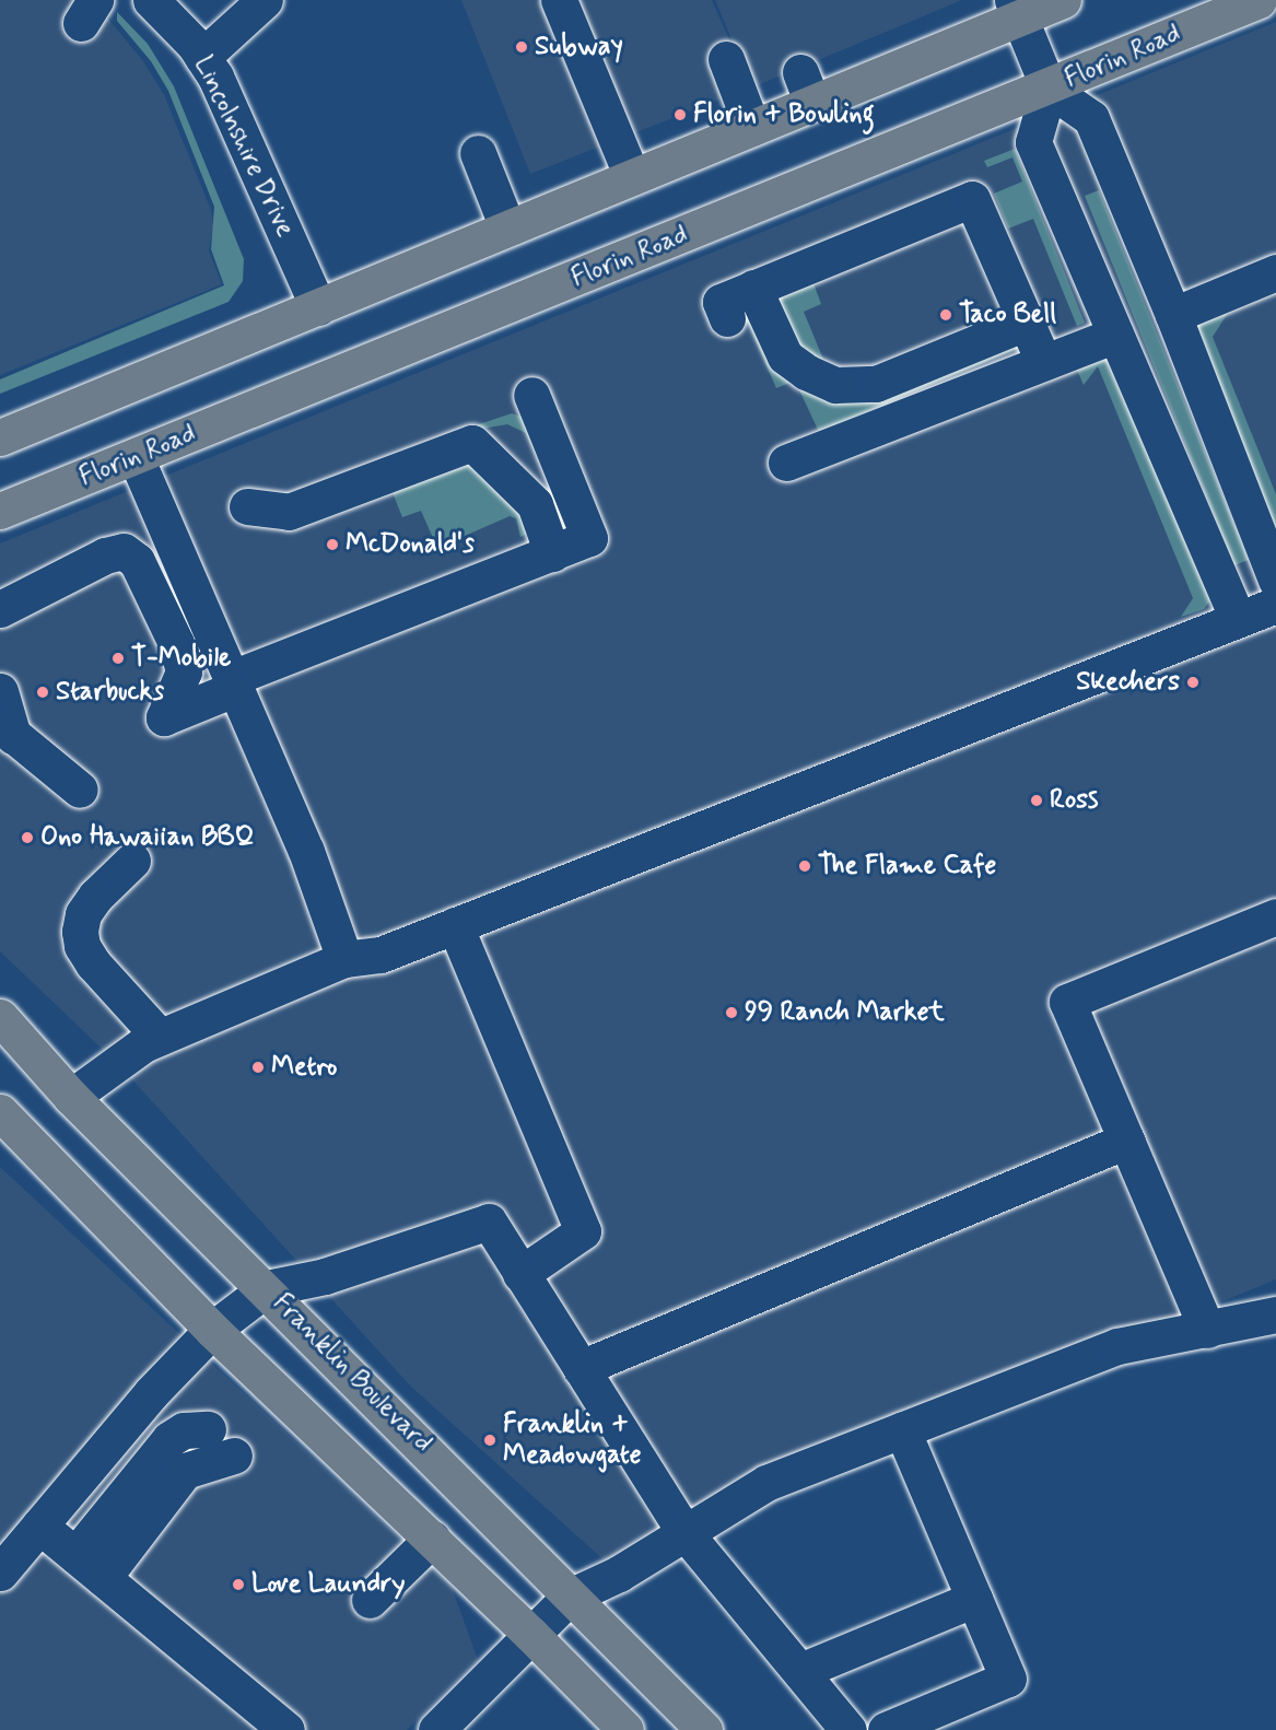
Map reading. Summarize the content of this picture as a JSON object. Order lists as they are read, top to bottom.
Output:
{
  "streets": {
    "main road": ["Florin Road", "Franklin Boulevard"],
    "street": ["Lincolnshire Drive"]
  },
  "places": [
    "Subway",
    "Florin + Bowling",
    "Taco Bell",
    "McDonald's",
    "T-Mobile",
    "Skechers",
    "Starbucks",
    "Ross",
    "Ono Hawaiian BBQ",
    "The Flame Cafe",
    "99 Ranch Market",
    "Metro",
    "Franklin + Meadowgate",
    "Love Laundry"
  ]
}
